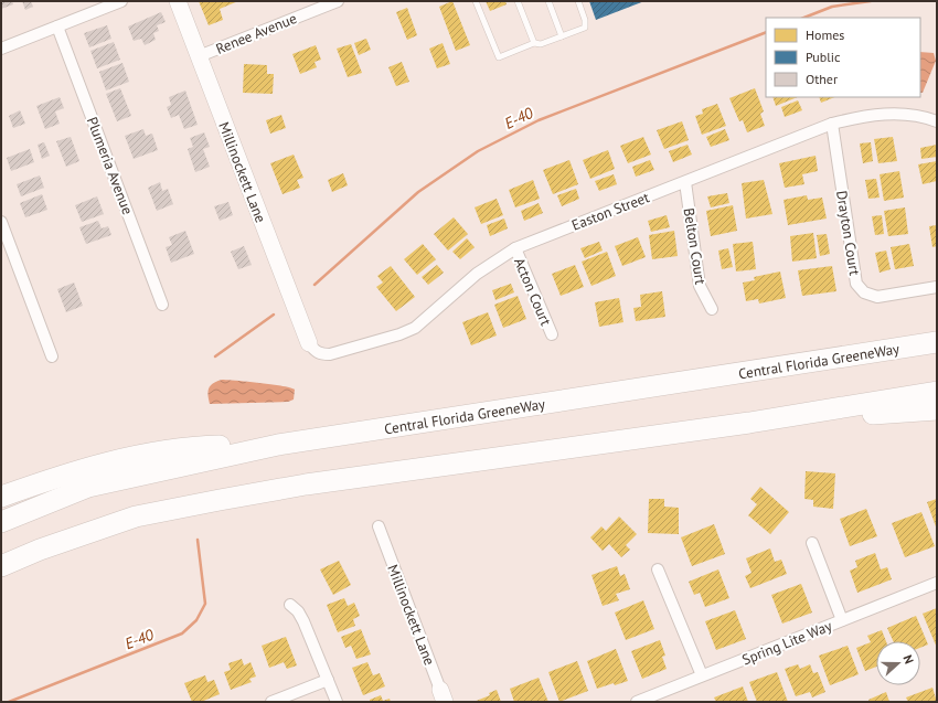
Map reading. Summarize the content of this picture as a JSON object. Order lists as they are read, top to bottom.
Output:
{
  "streets": {
    "highway": ["Central Florida GreeneWay"],
    "street": [
      "Renee Avenue",
      "Plumeria Avenue",
      "Millinockett Lane",
      "Easton Street",
      "Drayton Court",
      "Belton Court",
      "Acton Court",
      "Spring Lite Way"
    ]
  },
  "crossings": [
    ["Renee Avenue", "Millinockett Lane"],
    ["Millinockett Lane", "Easton Street"],
    ["Easton Street", "Drayton Court"],
    ["Easton Street", "Belton Court"],
    ["Easton Street", "Acton Court"]
  ],
  "water": ["E-40"],
  "legend": ["Homes", "Public", "Other"],
  "north": "right"
}
